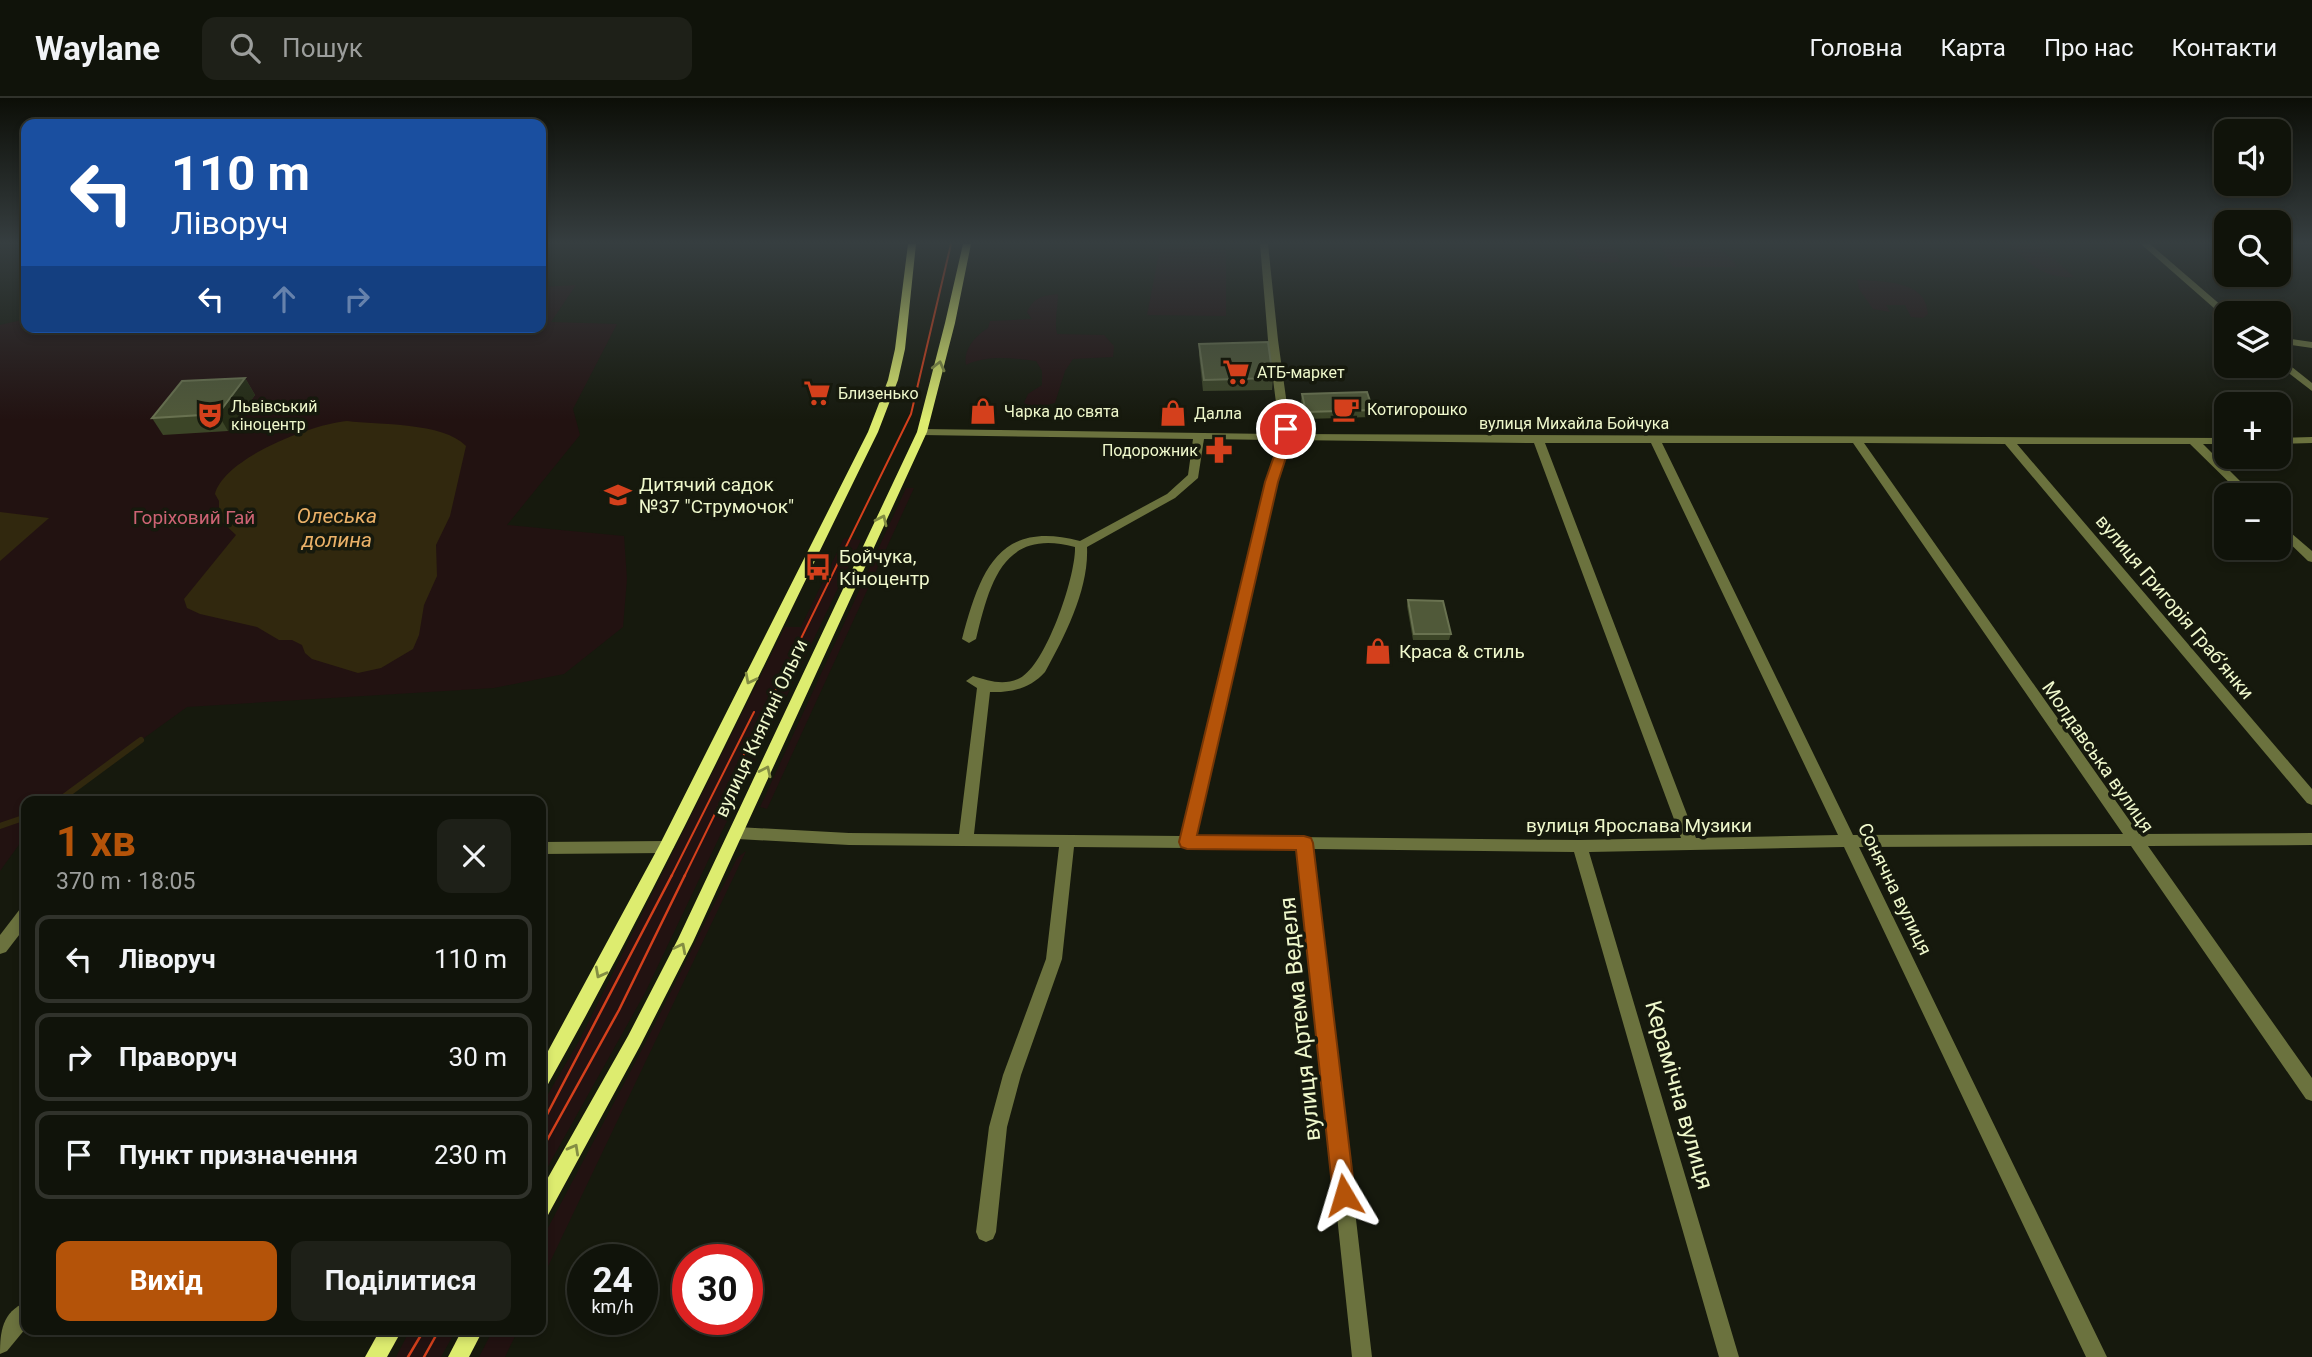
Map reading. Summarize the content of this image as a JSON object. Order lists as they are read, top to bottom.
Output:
{
  "streets": {
    "main road": ["вулиця Княгині Ольги"],
    "street": [
      "вулиця Михайла Бойчука",
      "вулиця Григорія Грабʼянки",
      "Молдавська вулиця",
      "вулиця Ярослава Музики",
      "Сонячна вулиця",
      "вулиця Артема Веделя",
      "Керамічна вулиця"
    ]
  },
  "crossings": [
    ["вулиця Михайла Бойчука", "вулиця Григорія Грабʼянки"],
    ["вулиця Михайла Бойчука", "вулиця Княгині Ольги"],
    ["вулиця Михайла Бойчука", "Молдавська вулиця"],
    ["вулиця Михайла Бойчука", "Сонячна вулиця"],
    ["вулиця Княгині Ольги", "вулиця Ярослава Музики"],
    ["Молдавська вулиця", "вулиця Ярослава Музики"],
    ["вулиця Ярослава Музики", "Сонячна вулиця"],
    ["вулиця Ярослава Музики", "вулиця Артема Веделя"],
    ["вулиця Ярослава Музики", "Керамічна вулиця"]
  ],
  "water": ["Олеська долина"],
  "parks": ["Горіховий Гай"],
  "places": {
    "supermarket": ["АТБ-маркет", "Близенько"],
    "cafe": ["Котигорошко"],
    "shop": ["Чарка до свята", "Далла", "Краса & стиль"],
    "theatre": ["Львівський кіноцентр"],
    "pharmacy": ["Подорожник"],
    "school or university": ["Дитячий садок №37 \"Струмочок\""],
    "bus stop": ["Бойчука, Кіноцентр"]
  },
  "page": {
    "header": "Waylane",
    "search": "Пошук",
    "nav": [
      "Головна",
      "Карта",
      "Про нас",
      "Контакти"
    ],
    "map_buttons": ["+", "−"],
    "turn": ["110 m", "Ліворуч"],
    "heading": ["1 хв", "370 m · 18:05"],
    "list": [
      {
        "name": "Ліворуч",
        "value": "110 m"
      },
      {
        "name": "Праворуч",
        "value": "30 m"
      },
      {
        "name": "Пункт призначення",
        "value": "230 m"
      }
    ],
    "buttons": ["Вихід", "Поділитися"],
    "speed": "24 km/h",
    "limit": "30"
  }
}
